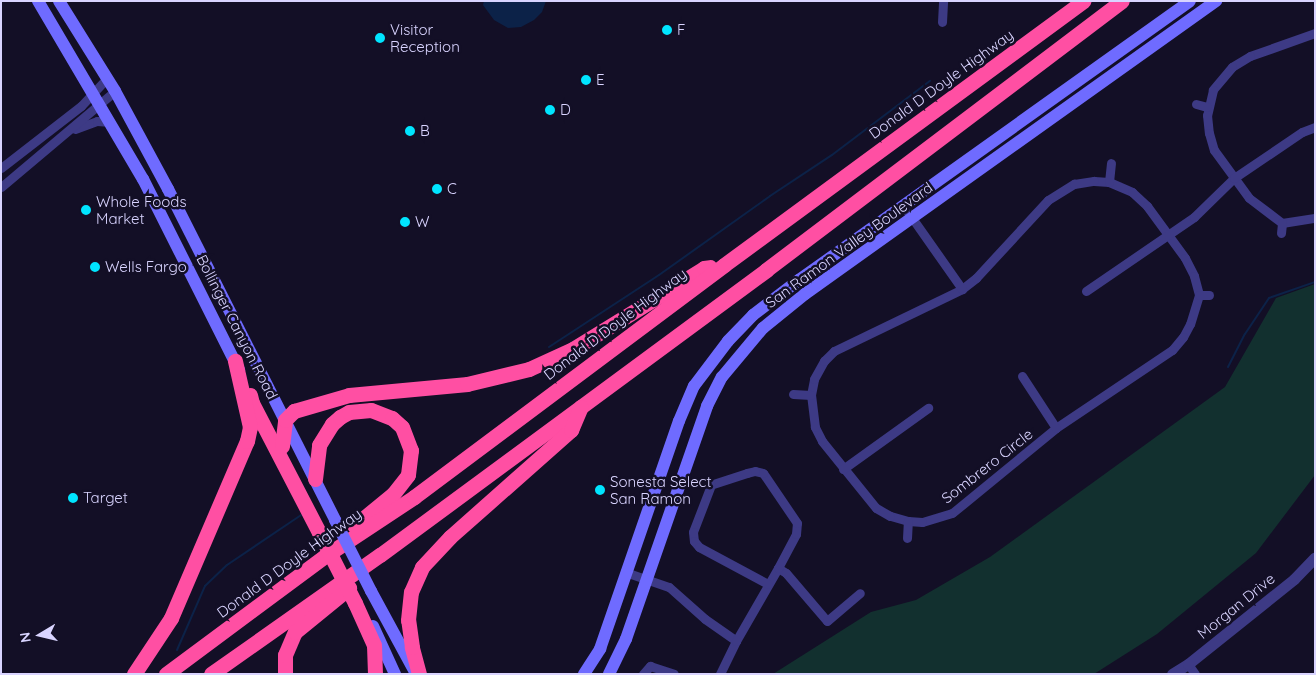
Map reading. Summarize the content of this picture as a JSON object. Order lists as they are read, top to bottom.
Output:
{
  "streets": {
    "highway": ["Donald D Doyle Highway"],
    "main road": ["San Ramon Valley Boulevard", "Bollinger Canyon Road"],
    "street": ["Sombrero Circle", "Morgan Drive"]
  },
  "places": [
    "F",
    "Visitor Reception",
    "E",
    "D",
    "B",
    "C",
    "Whole Foods Market",
    "W",
    "Wells Fargo",
    "Sonesta Select San Ramon",
    "Target"
  ],
  "north": "left"
}
